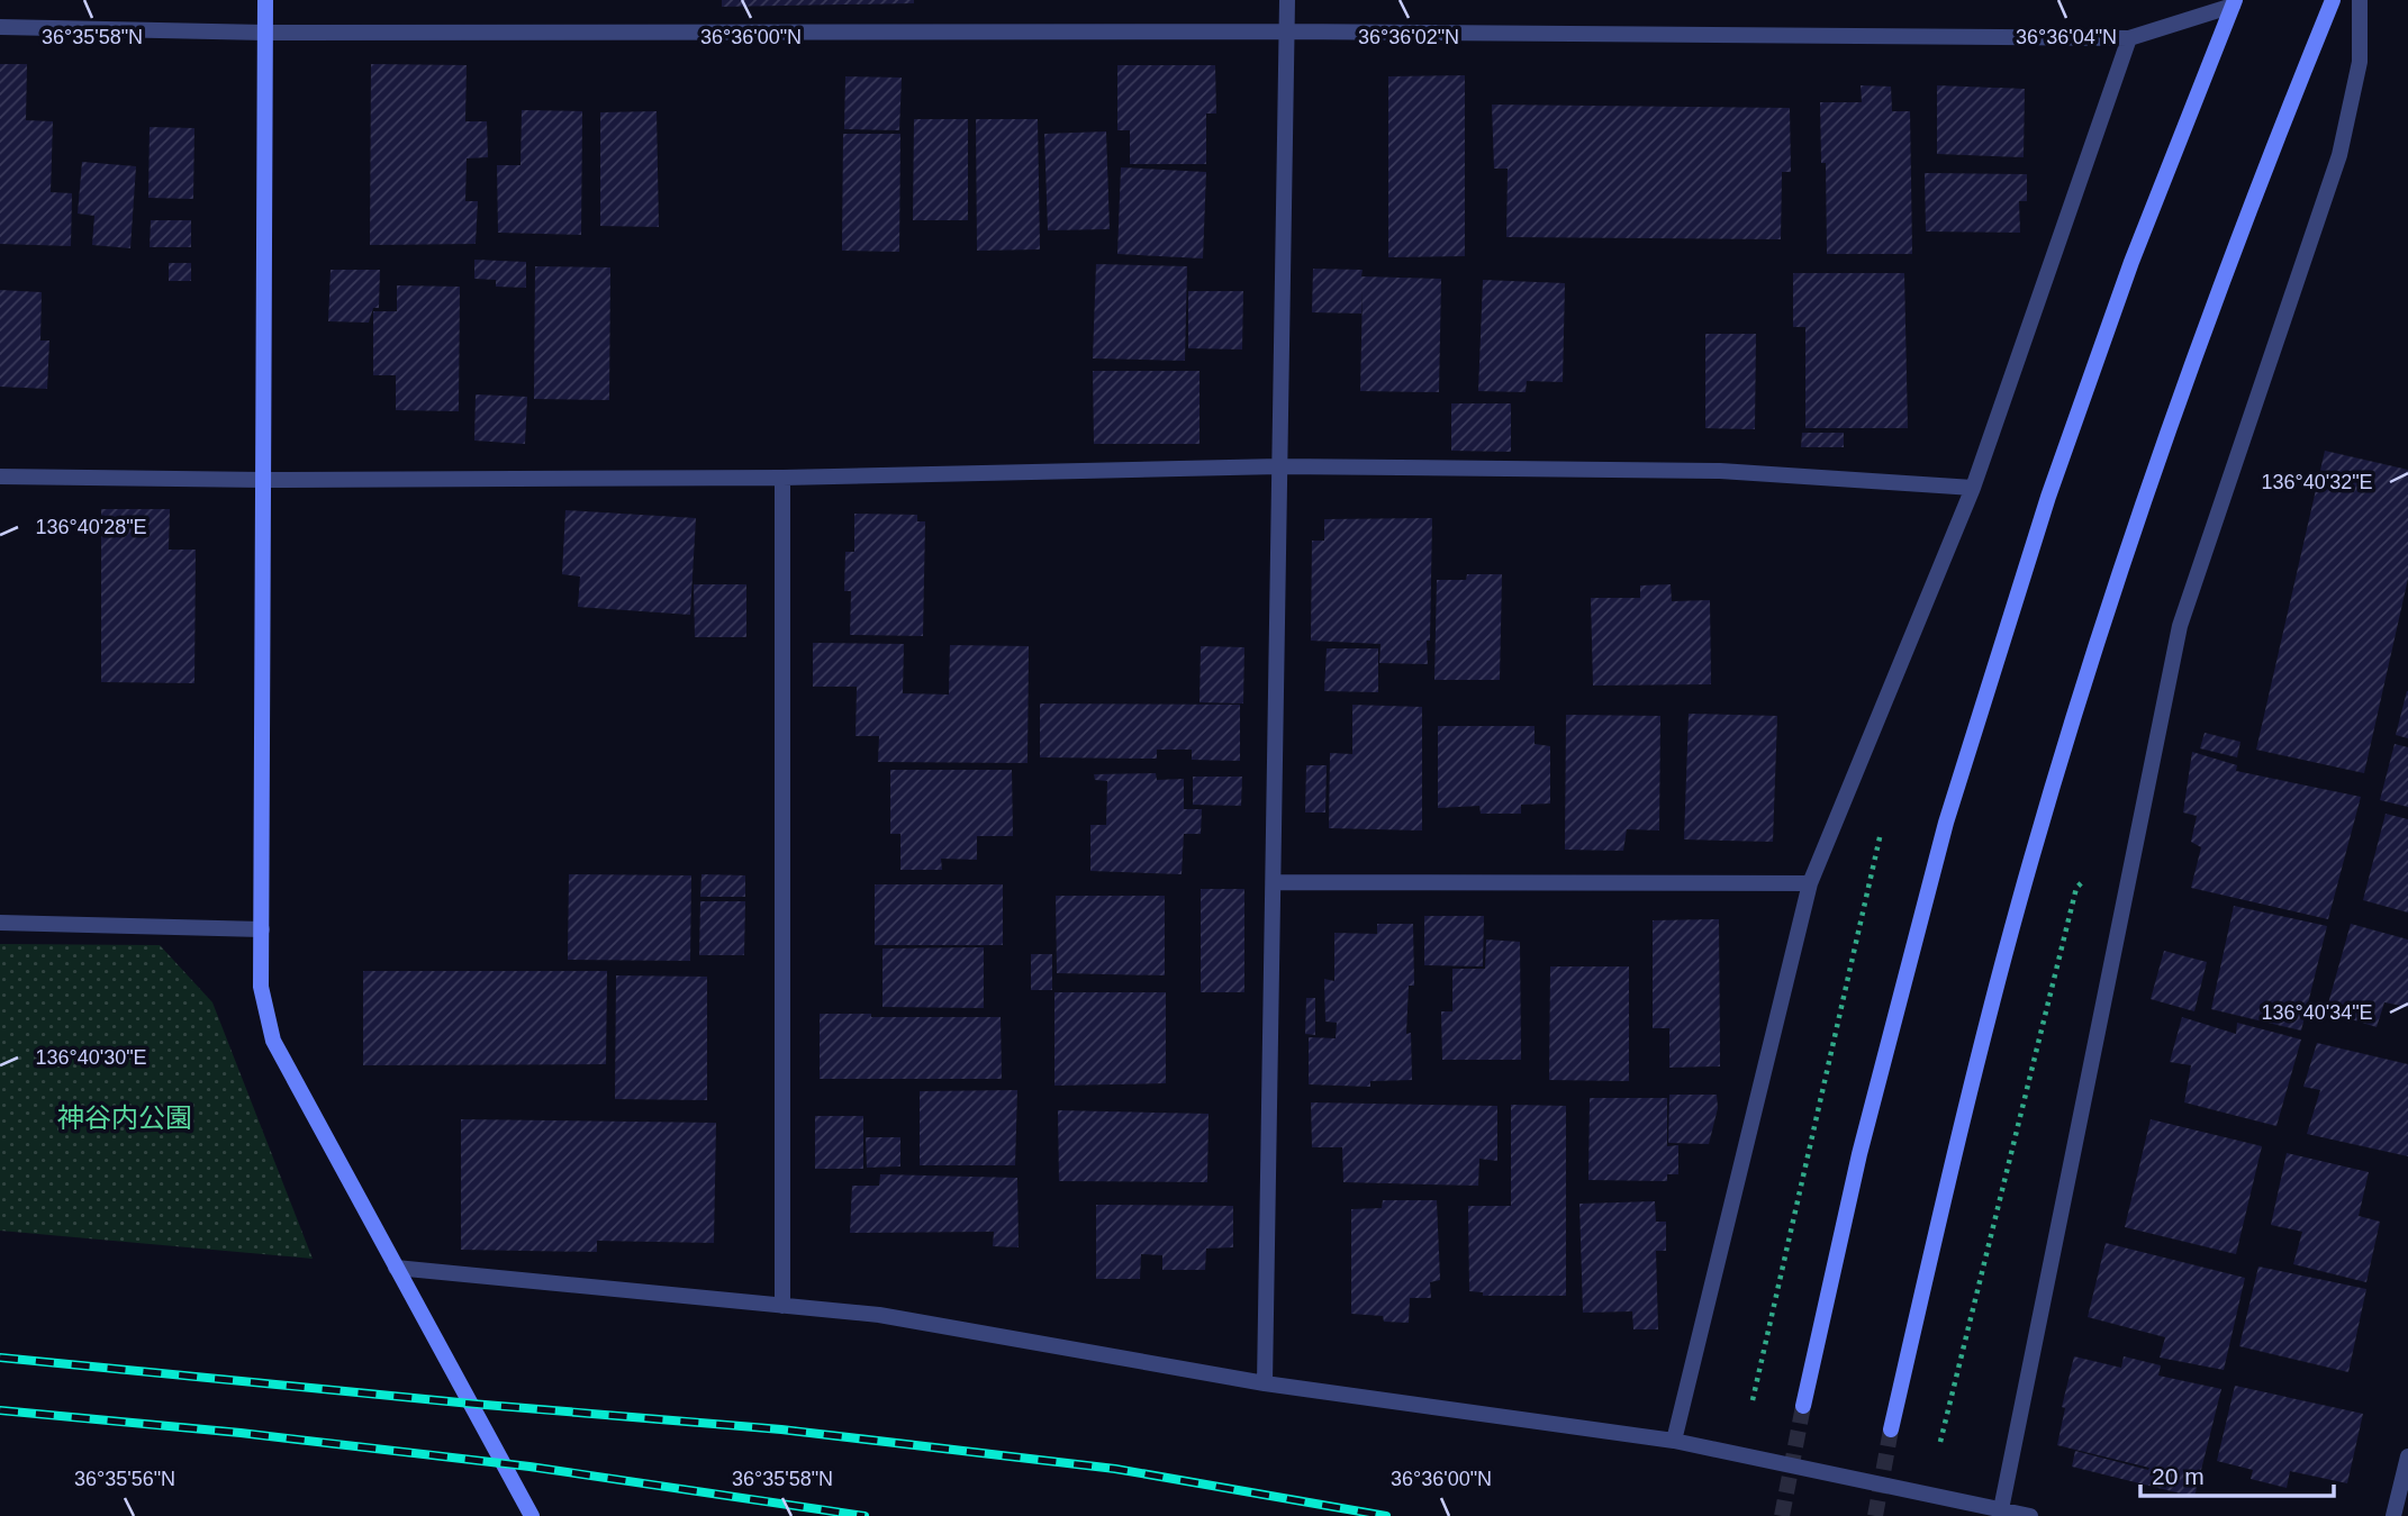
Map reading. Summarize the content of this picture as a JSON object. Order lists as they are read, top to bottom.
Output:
{
  "parks": ["神谷内公園"],
  "scale_bar": "20 m",
  "coordinates": [
    "36°35'58\"N",
    "36°36'00\"N",
    "36°36'02\"N",
    "36°36'04\"N",
    "136°40'32\"E",
    "136°40'28\"E",
    "136°40'34\"E",
    "136°40'30\"E",
    "36°35'56\"N"
  ]
}
